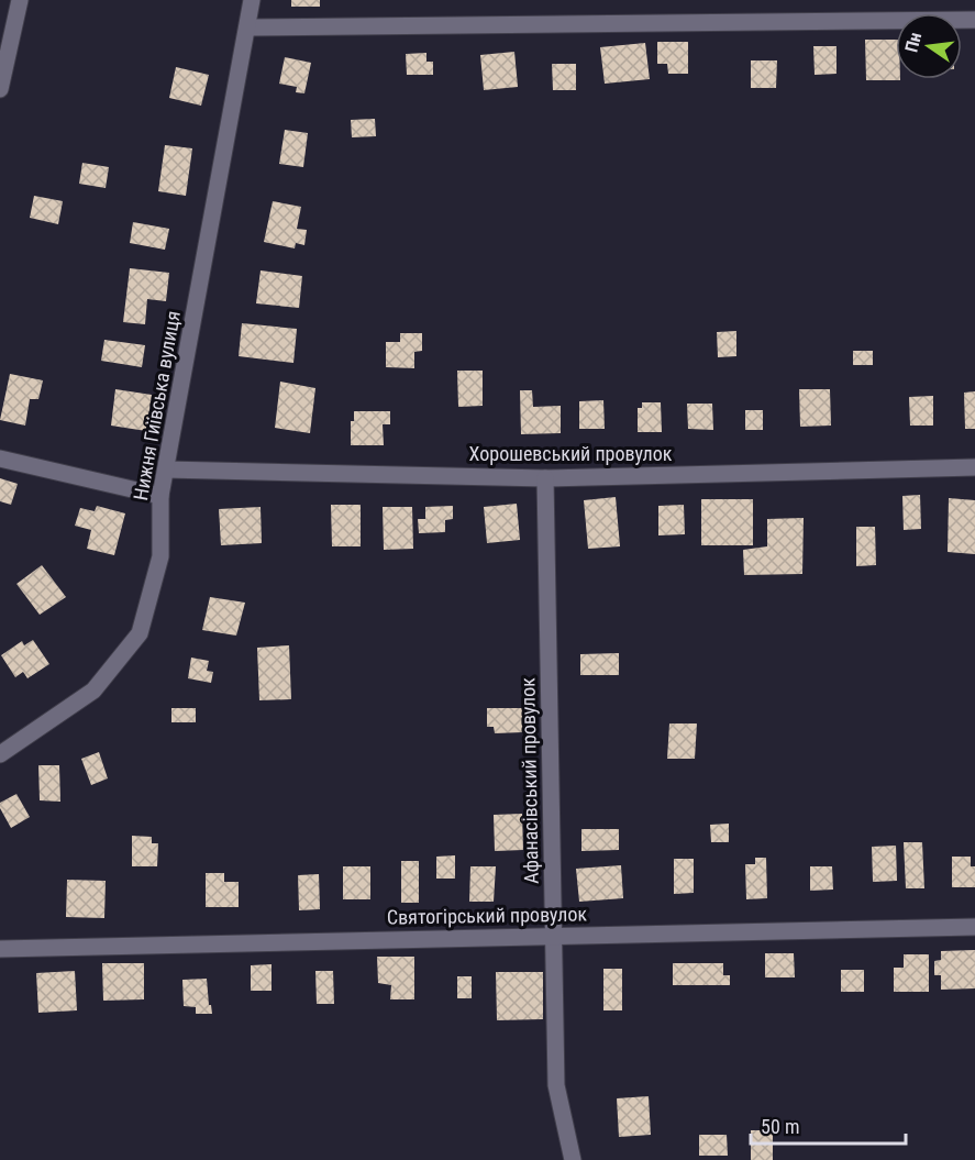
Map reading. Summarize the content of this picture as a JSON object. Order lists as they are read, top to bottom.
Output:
{
  "streets": {
    "street": [
      "Нижня Гиївська вулиця",
      "Хорошевський провулок",
      "Афанасівський провулок",
      "Святогірський провулок"
    ]
  },
  "crossings": [
    ["Нижня Гиївська вулиця", "Хорошевський провулок"],
    ["Хорошевський провулок", "Афанасівський провулок"],
    ["Афанасівський провулок", "Святогірський провулок"]
  ],
  "scale_bar": "50 m",
  "north": "left"
}
